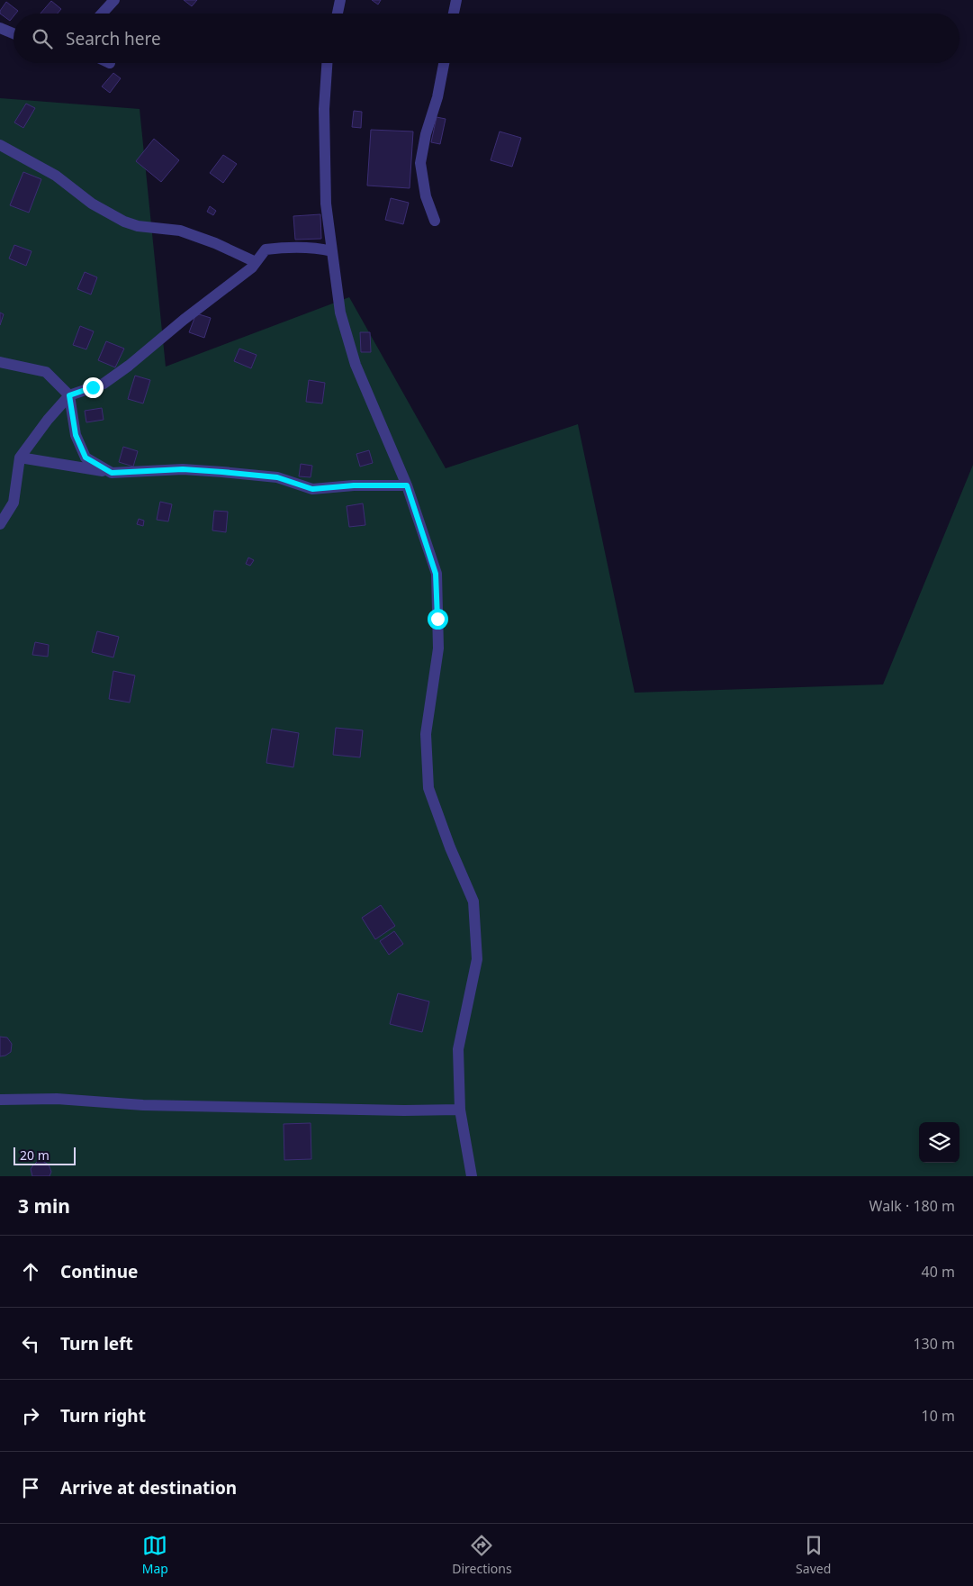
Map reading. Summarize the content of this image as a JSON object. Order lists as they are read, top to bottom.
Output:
{
  "scale_bar": "20 m",
  "page": {
    "search": "Search here",
    "scale": "20 m",
    "heading": ["3 min", "Walk · 180 m"],
    "list": [
      ["Continue", "40 m"],
      ["Turn left", "130 m"],
      ["Turn right", "10 m"],
      "Arrive at destination"
    ],
    "nav": ["Map", "Directions", "Saved"]
  }
}
